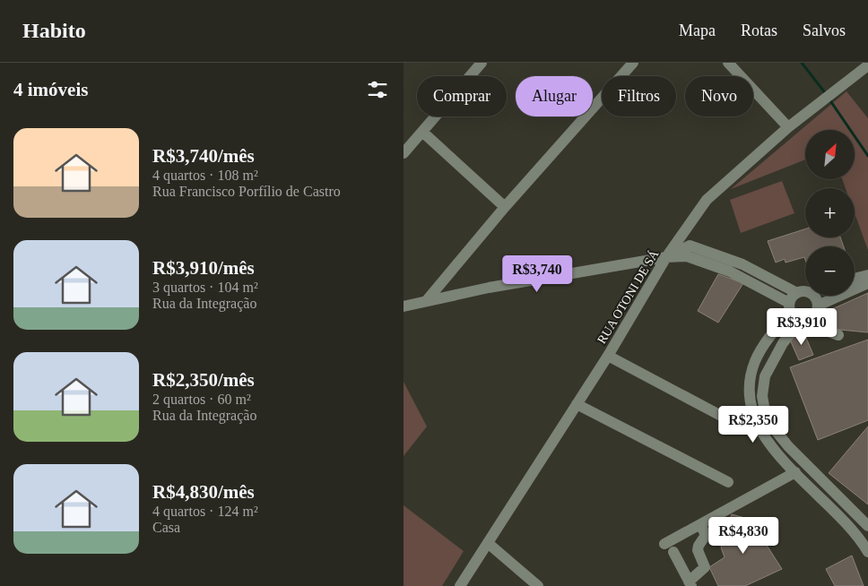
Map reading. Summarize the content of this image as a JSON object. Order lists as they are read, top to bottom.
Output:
{
  "streets": {
    "street": ["RUA OTONI DE SÁ"]
  },
  "north": "top right",
  "page": {
    "header": "Habito",
    "nav": ["Mapa", "Rotas", "Salvos"],
    "heading": "4 imóveis",
    "chip": [
      "Comprar",
      "Alugar",
      "Filtros",
      "Novo"
    ],
    "list": [
      {
        "name": "R$3,740/mês",
        "note": "4 quartos · 108 m² · Rua Francisco Porfílio de Castro"
      },
      {
        "name": "R$3,910/mês",
        "note": "3 quartos · 104 m² · Rua da Integração"
      },
      {
        "name": "R$2,350/mês",
        "note": "2 quartos · 60 m² · Rua da Integração"
      },
      {
        "name": "R$4,830/mês",
        "note": "4 quartos · 124 m² · Casa"
      }
    ],
    "map_buttons": ["+", "−"],
    "price": [
      "R$3,740",
      "R$3,910",
      "R$2,350",
      "R$4,830"
    ]
  }
}
